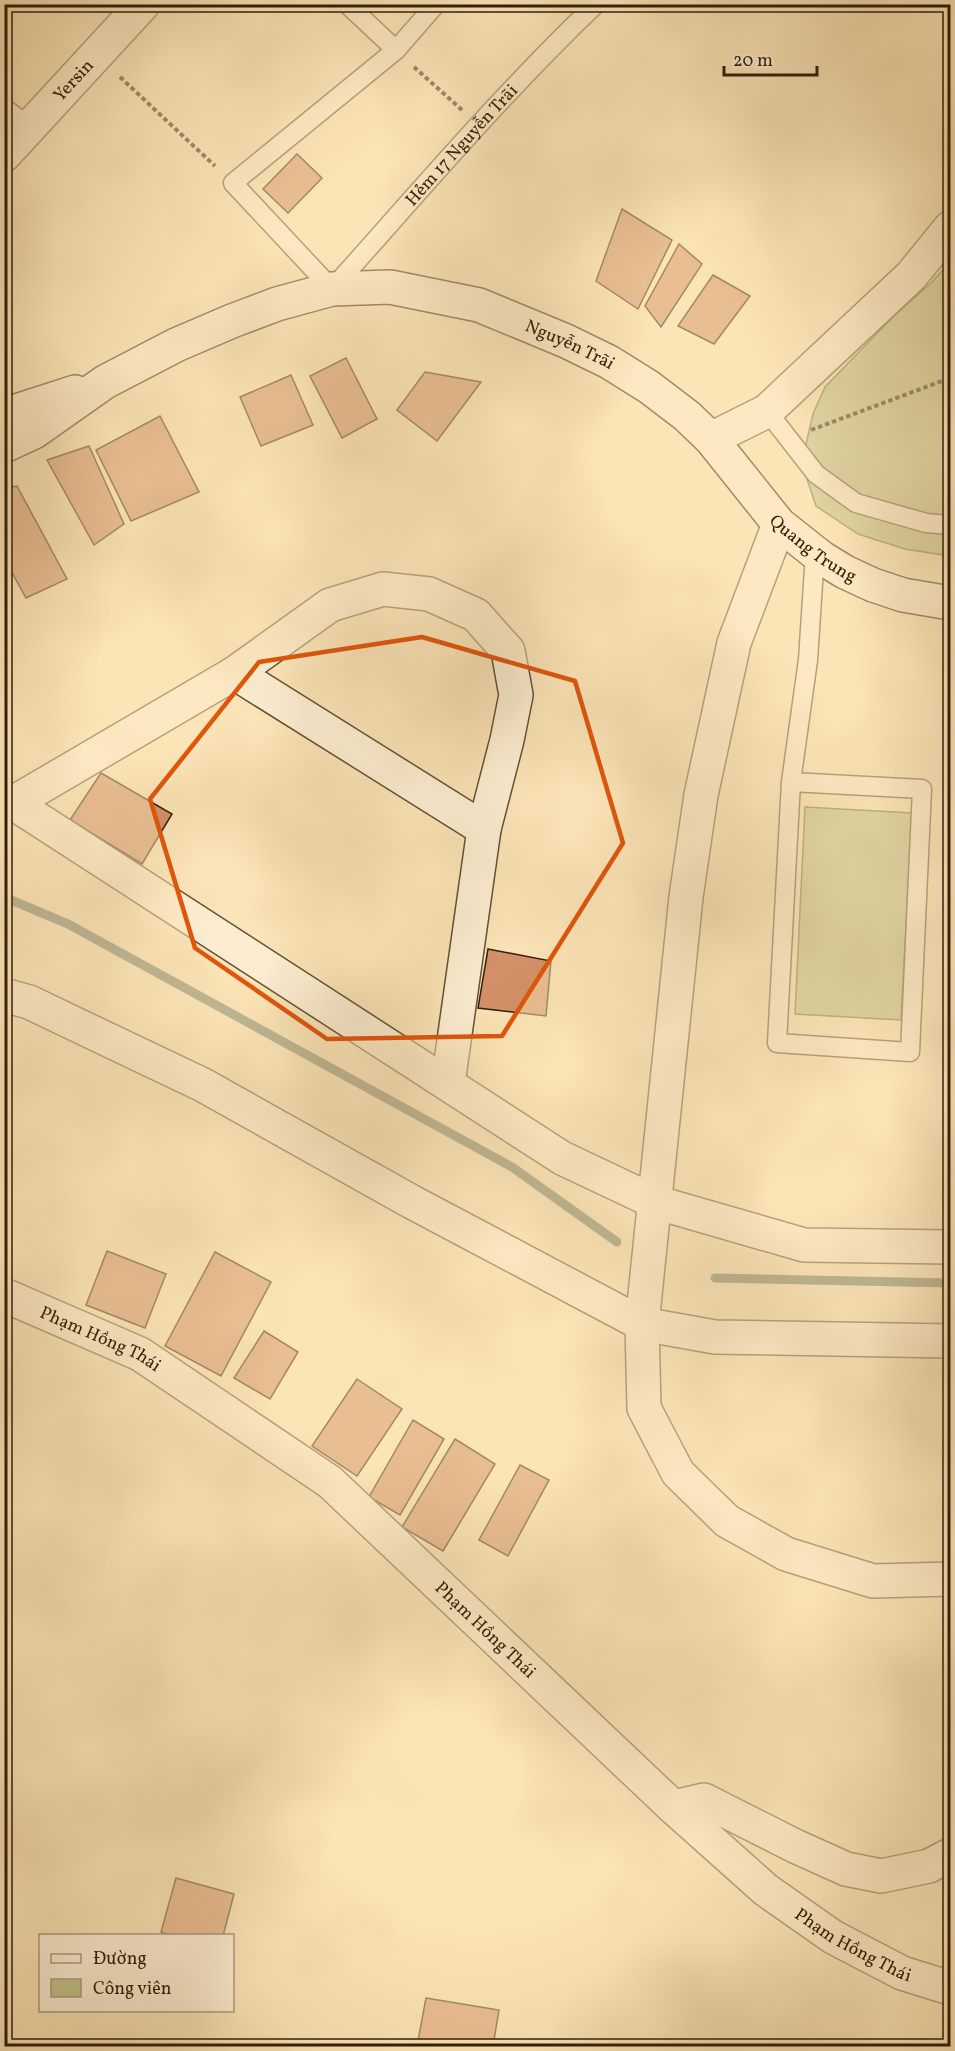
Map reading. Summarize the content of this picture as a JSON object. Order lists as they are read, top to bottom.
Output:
{
  "streets": {
    "street": [
      "Yersin",
      "Nguyễn Trãi",
      "Quang Trung",
      "Phạm Hồng Thái"
    ],
    "lane": ["Hẻm 17 Nguyễn Trãi"]
  },
  "crossings": [
    ["Hẻm 17 Nguyễn Trãi", "Nguyễn Trãi"],
    ["Nguyễn Trãi", "Quang Trung"]
  ],
  "legend": ["Đường", "Công viên"],
  "scale_bar": "20 m"
}
